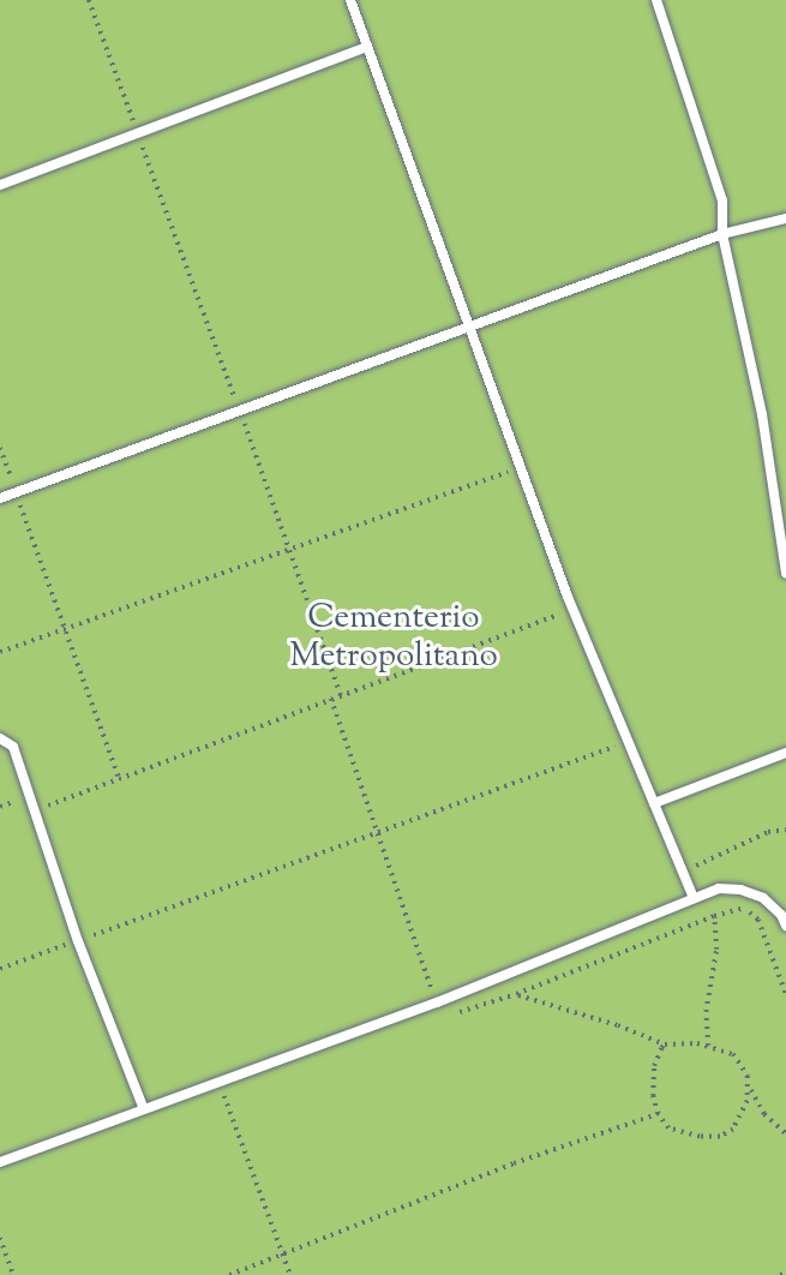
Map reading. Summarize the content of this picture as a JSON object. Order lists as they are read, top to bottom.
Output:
{
  "parks": ["Cementerio Metropolitano"]
}
